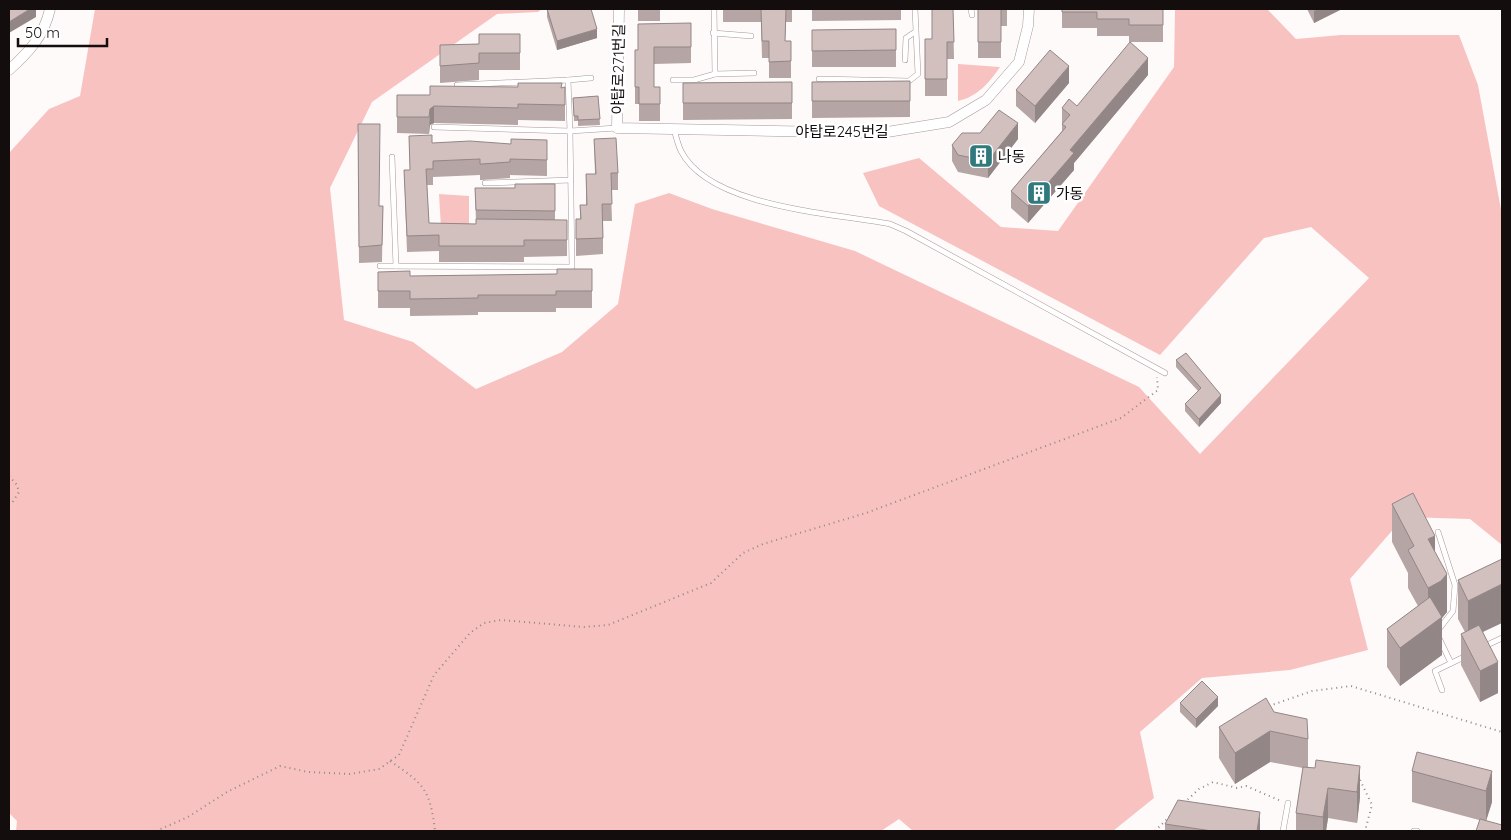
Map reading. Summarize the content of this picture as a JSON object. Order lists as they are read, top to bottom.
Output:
{
  "streets": {
    "street": ["야탑로271번길", "야탑로245번길"]
  },
  "crossings": [
    ["야탑로271번길", "야탑로245번길"]
  ],
  "places": {
    "building": ["나동", "가동"]
  },
  "scale_bar": "50 m"
}
